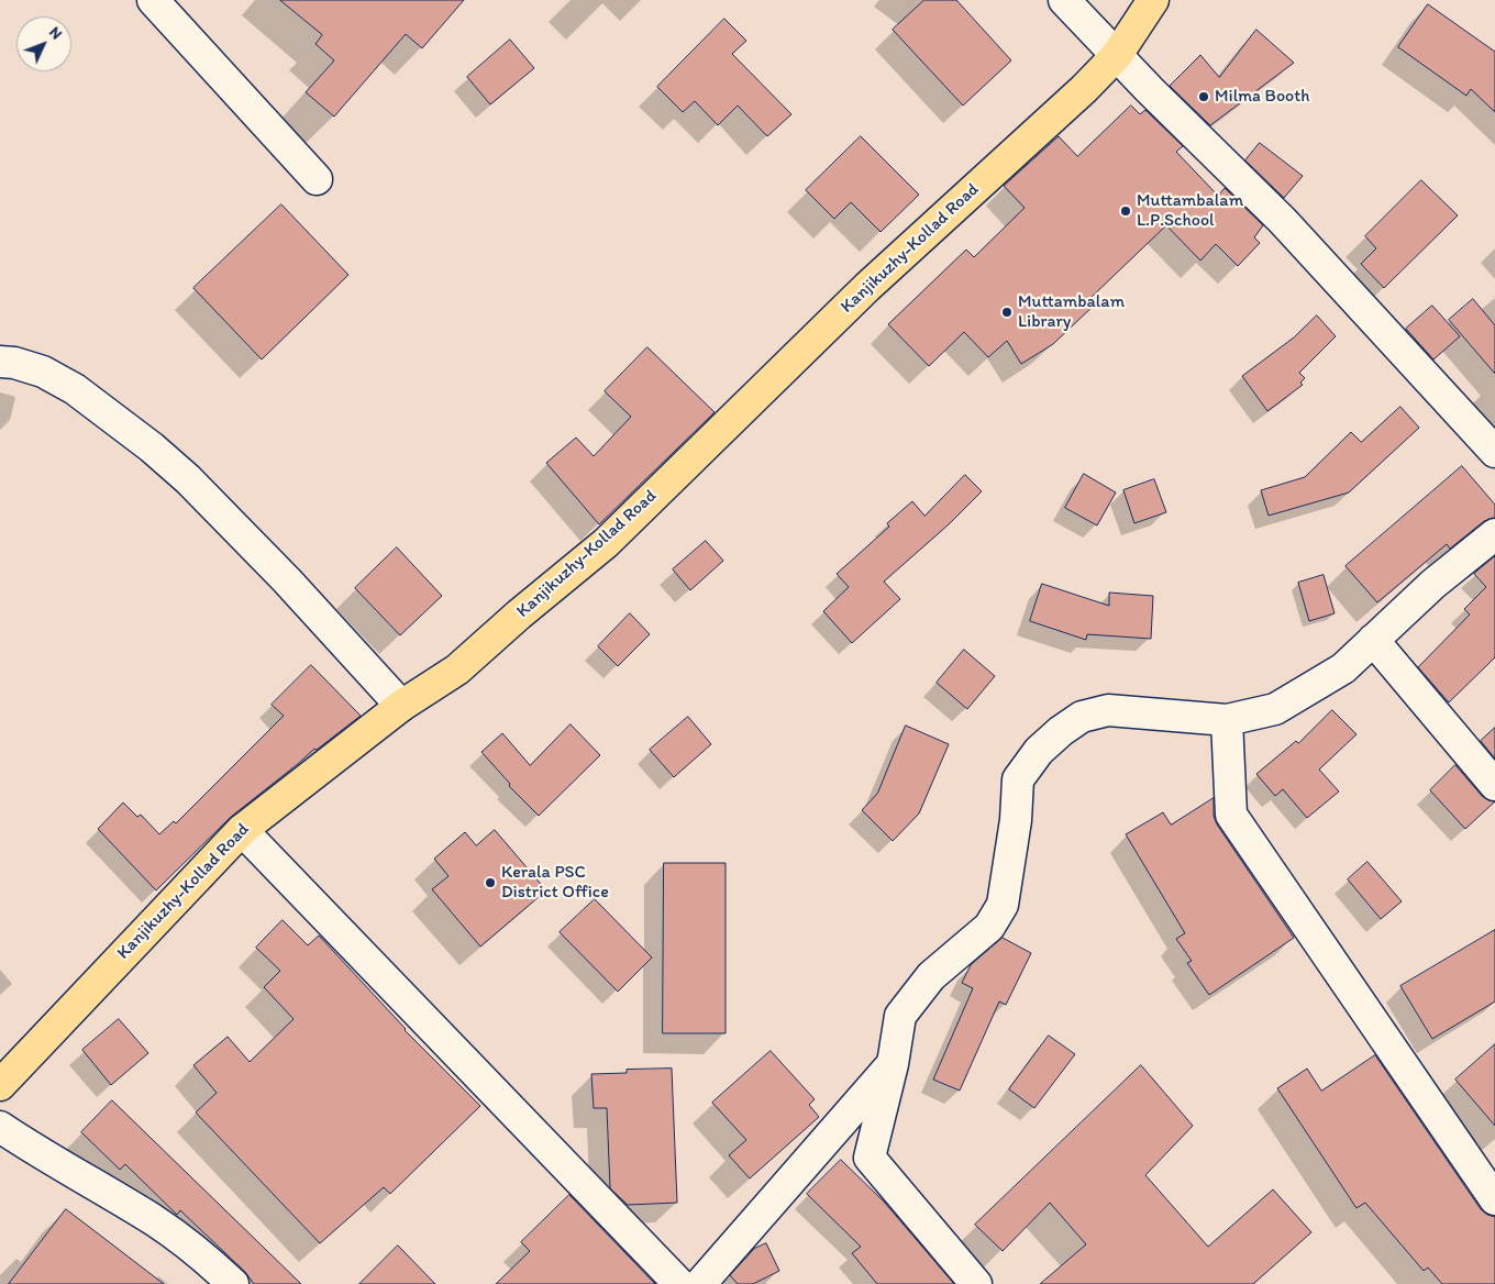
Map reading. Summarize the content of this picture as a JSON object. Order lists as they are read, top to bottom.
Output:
{
  "streets": {
    "main road": ["Kanjikuzhy-Kollad Road"]
  },
  "places": [
    "Milma Booth",
    "Muttambalam L.P.School",
    "Muttambalam Library",
    "Kerala PSC District Office"
  ],
  "north": "top right"
}
